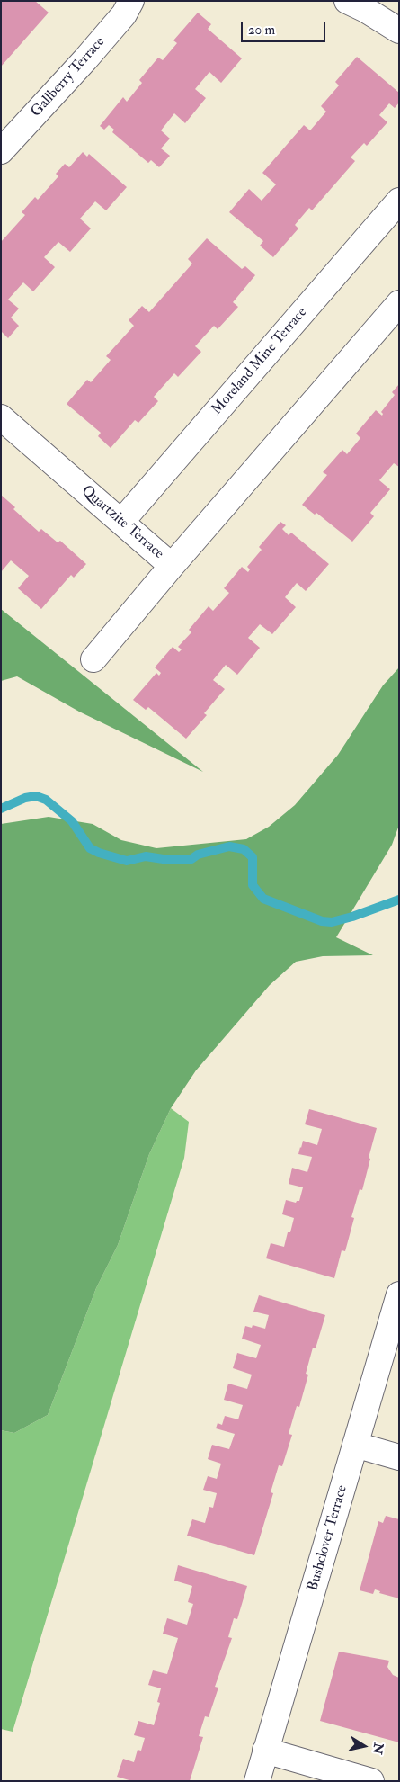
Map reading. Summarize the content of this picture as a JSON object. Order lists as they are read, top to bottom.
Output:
{
  "streets": {
    "street": [
      "Gallberry Terrace",
      "Moreland Mine Terrace",
      "Quartzite Terrace",
      "Bushclover Terrace"
    ]
  },
  "crossings": [
    ["Moreland Mine Terrace", "Quartzite Terrace"]
  ],
  "scale_bar": "20 m",
  "north": "right"
}
